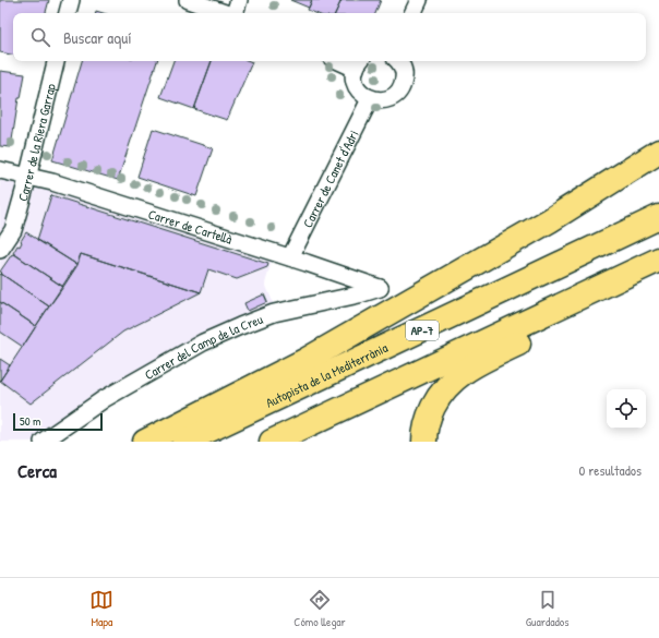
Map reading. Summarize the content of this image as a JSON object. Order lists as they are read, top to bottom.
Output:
{
  "streets": {
    "highway": ["AP-7", "Autopista de la Mediterrània"],
    "street": [
      "Carrer de la Riera Garrap",
      "Carrer de Canet d'Adri",
      "Carrer de Cartellà",
      "Carrer del Camp de la Creu"
    ]
  },
  "crossings": [
    ["Carrer de la Riera Garrap", "Carrer de Cartellà"],
    ["Carrer de Canet d'Adri", "Carrer de Cartellà"],
    ["Carrer de Cartellà", "Carrer del Camp de la Creu"]
  ],
  "scale_bar": "50 m",
  "page": {
    "search": "Buscar aquí",
    "scale": "50 m",
    "heading": ["Cerca", "0 resultados"],
    "nav": ["Mapa", "Cómo llegar", "Guardados"]
  }
}
